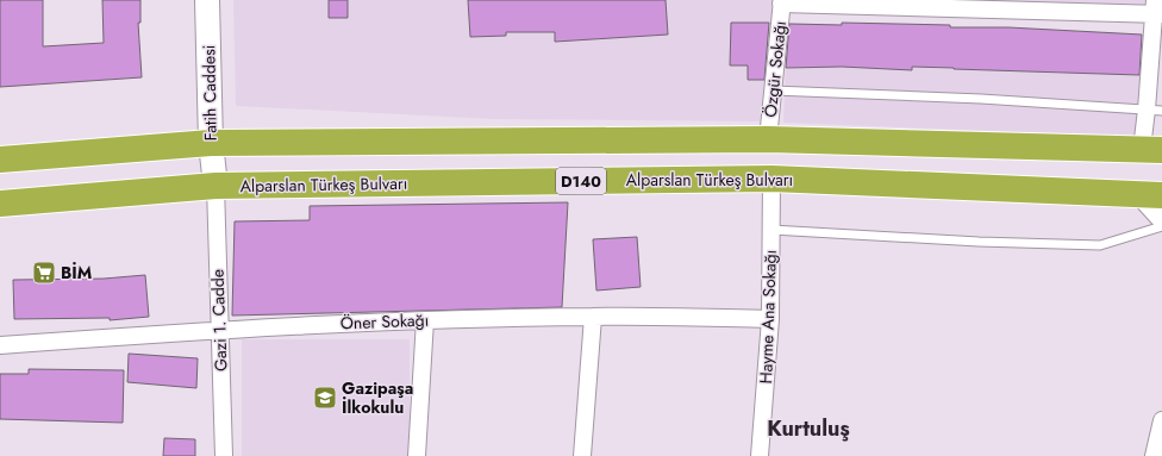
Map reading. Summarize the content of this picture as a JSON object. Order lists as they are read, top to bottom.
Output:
{
  "streets": {
    "highway": ["Alparslan Türkeş Bulvarı", "D140"],
    "main road": ["Fatih Caddesi"],
    "street": [
      "Özgür Sokağı",
      "Hayme Ana Sokağı",
      "Gazi 1. Cadde",
      "Öner Sokağı"
    ]
  },
  "crossings": [
    ["Fatih Caddesi", "Alparslan Türkeş Bulvarı"],
    ["Fatih Caddesi", "Gazi 1. Cadde"],
    ["Alparslan Türkeş Bulvarı", "Hayme Ana Sokağı"],
    ["Alparslan Türkeş Bulvarı", "Gazi 1. Cadde"],
    ["Hayme Ana Sokağı", "Öner Sokağı"],
    ["Gazi 1. Cadde", "Öner Sokağı"]
  ],
  "districts": ["Kurtuluş"],
  "places": {
    "supermarket": ["BİM"],
    "school or university": ["Gazipaşa İlkokulu"]
  }
}
